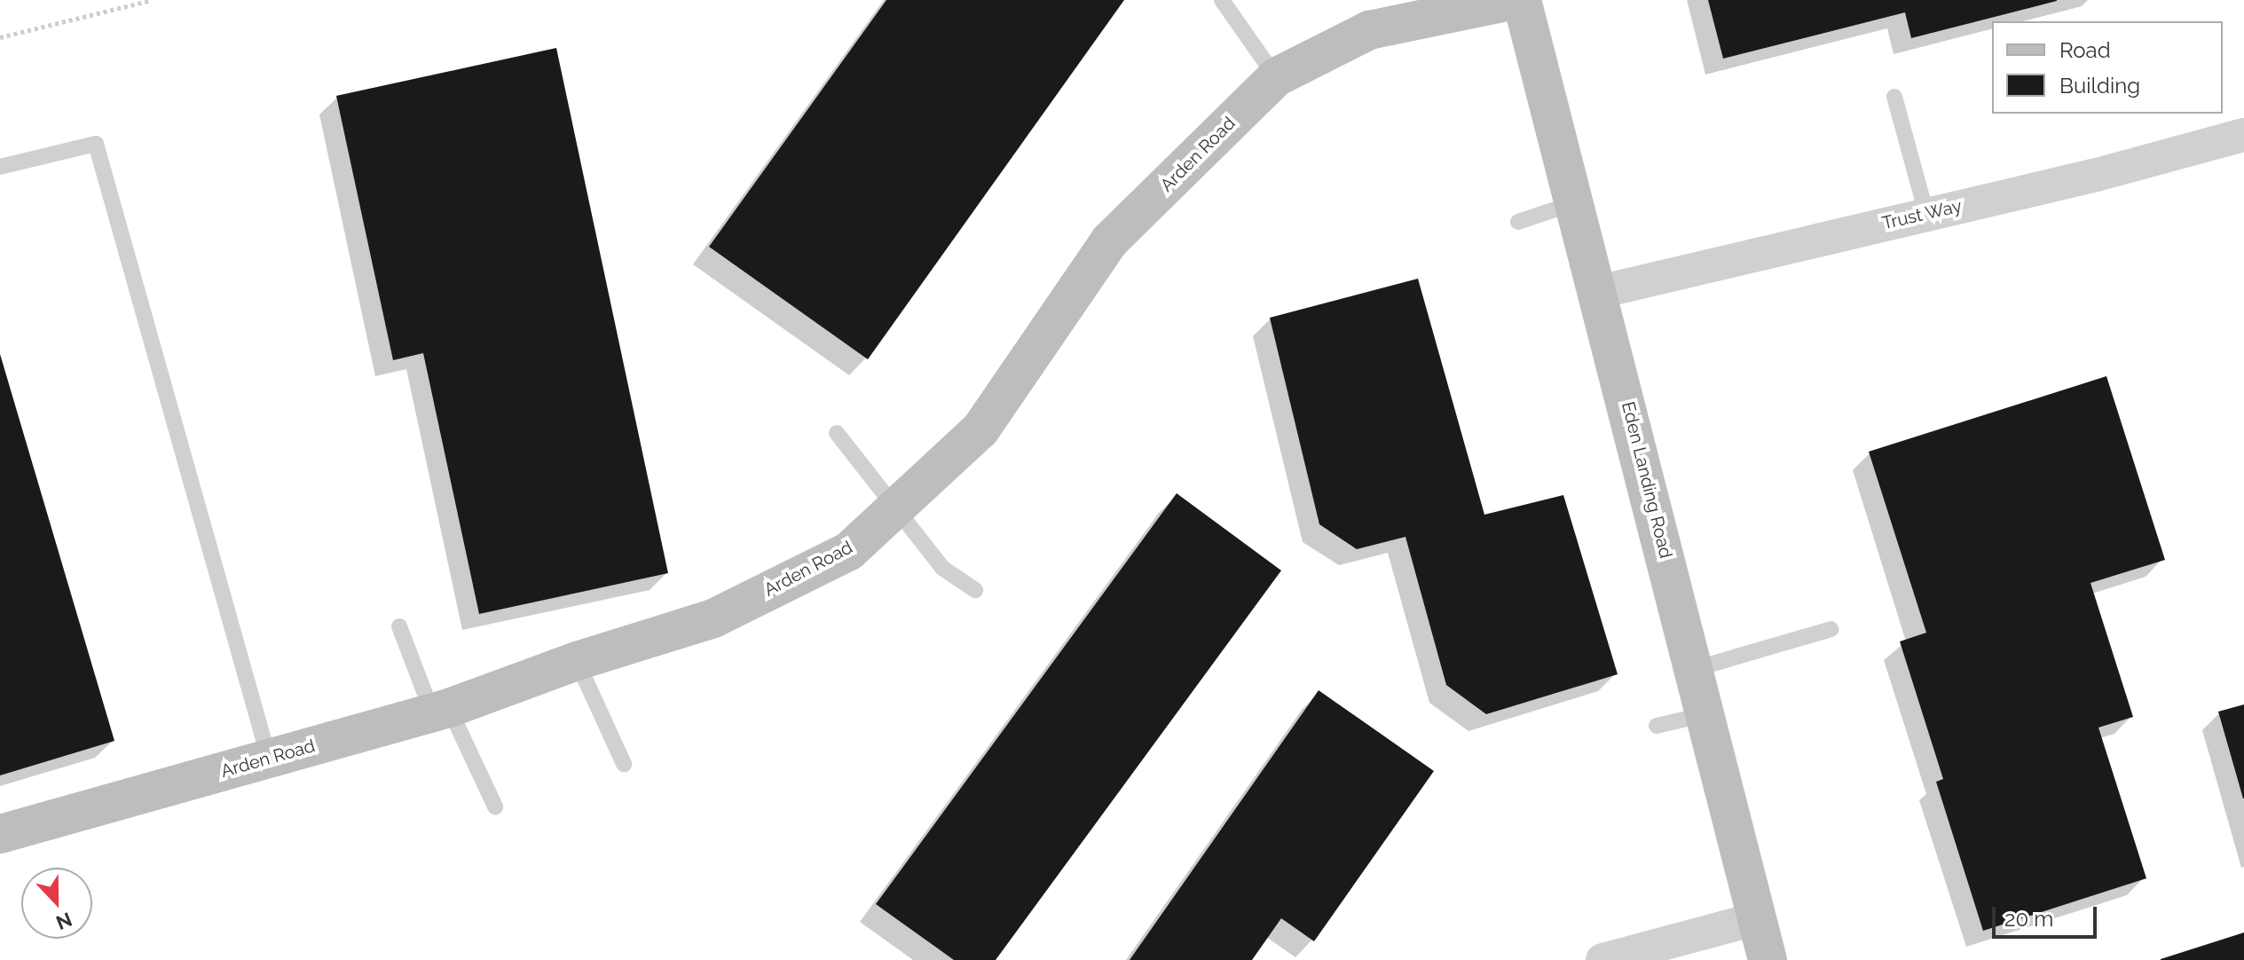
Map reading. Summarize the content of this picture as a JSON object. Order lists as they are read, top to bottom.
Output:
{
  "streets": {
    "street": ["Arden Road", "Trust Way", "Eden Landing Road"]
  },
  "crossings": [
    ["Trust Way", "Eden Landing Road"]
  ],
  "legend": ["Road", "Building"],
  "scale_bar": "20 m",
  "north": "bottom"
}
